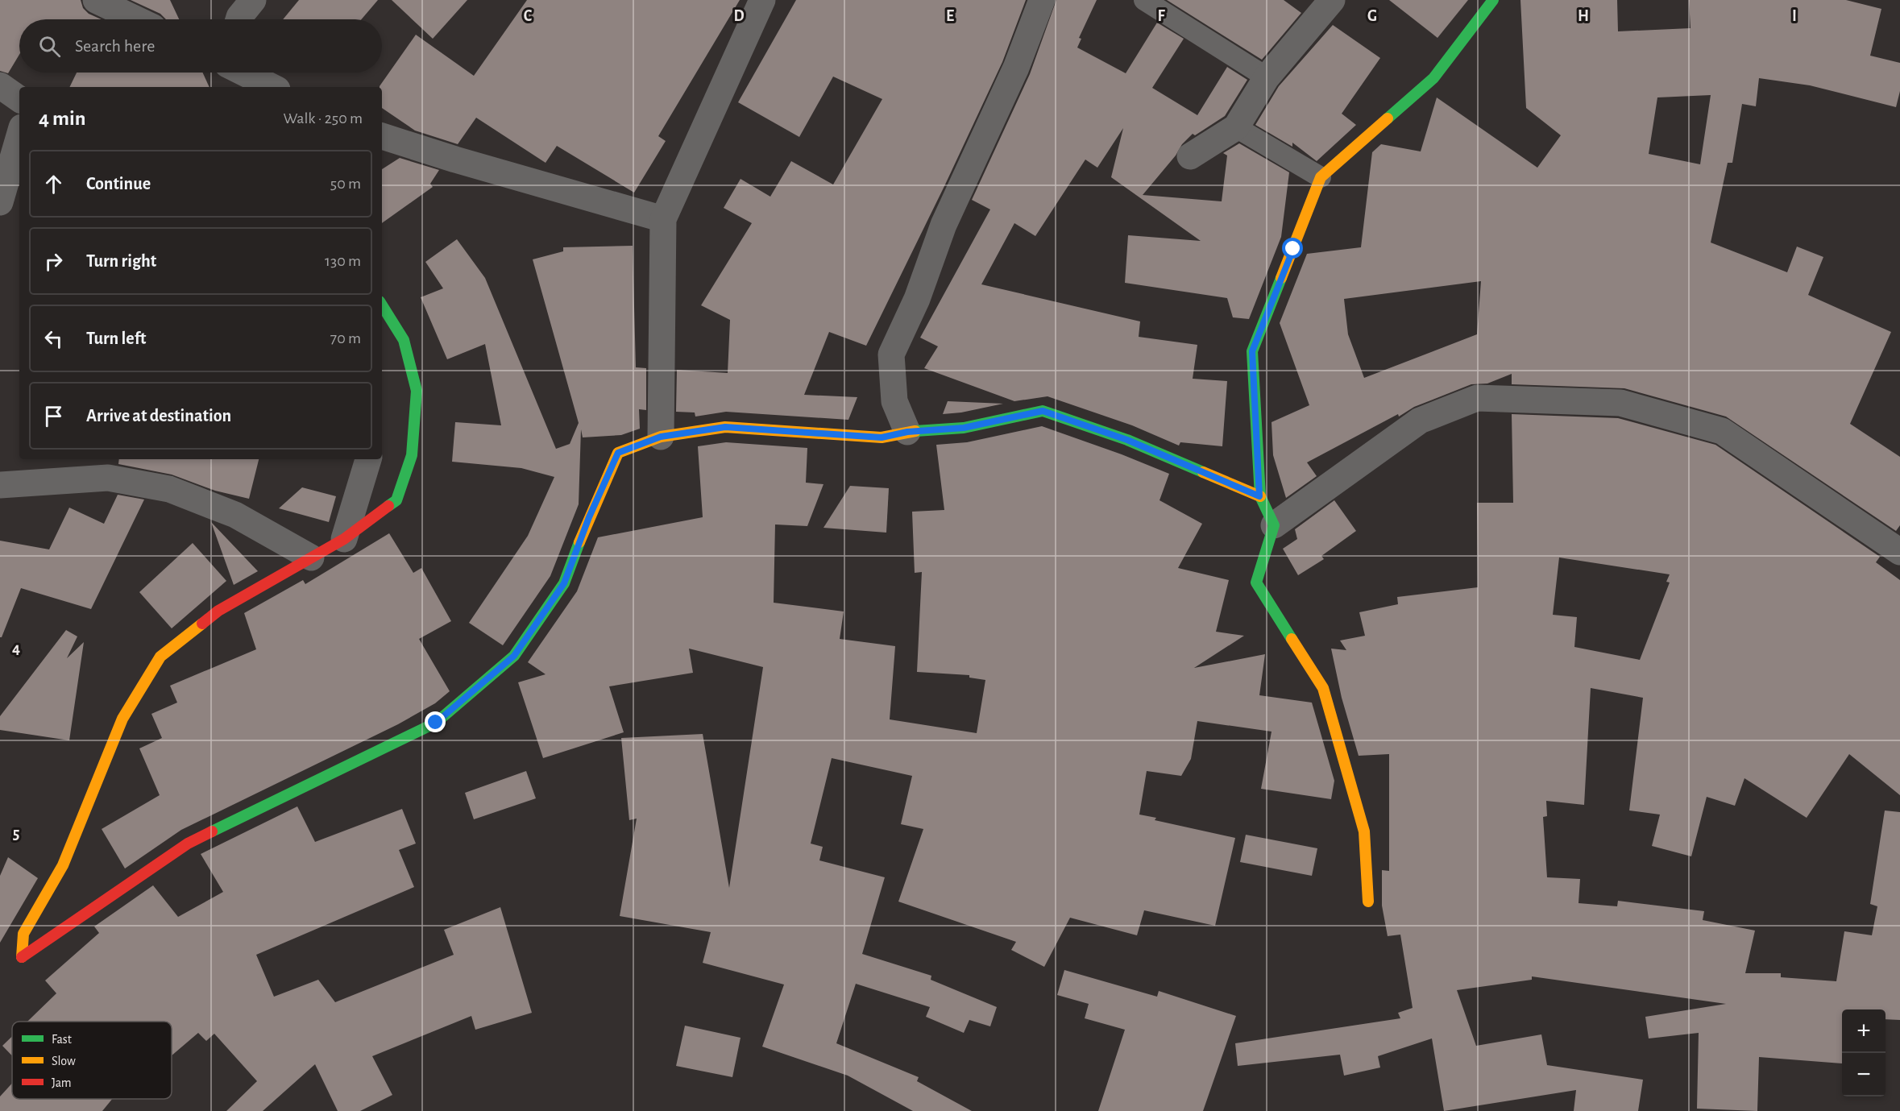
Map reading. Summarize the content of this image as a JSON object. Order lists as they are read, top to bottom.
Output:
{
  "legend": ["Fast", "Slow", "Jam"],
  "page": {
    "search": "Search here",
    "heading": ["4 min", "Walk · 250 m"],
    "list": [
      ["Continue", "50 m"],
      ["Turn right", "130 m"],
      ["Turn left", "70 m"],
      "Arrive at destination"
    ],
    "map_buttons": ["+", "−"]
  },
  "grid": {
    "columns": [
      "C",
      "D",
      "E",
      "F",
      "G",
      "H",
      "I"
    ],
    "rows": ["4", "5"]
  }
}
